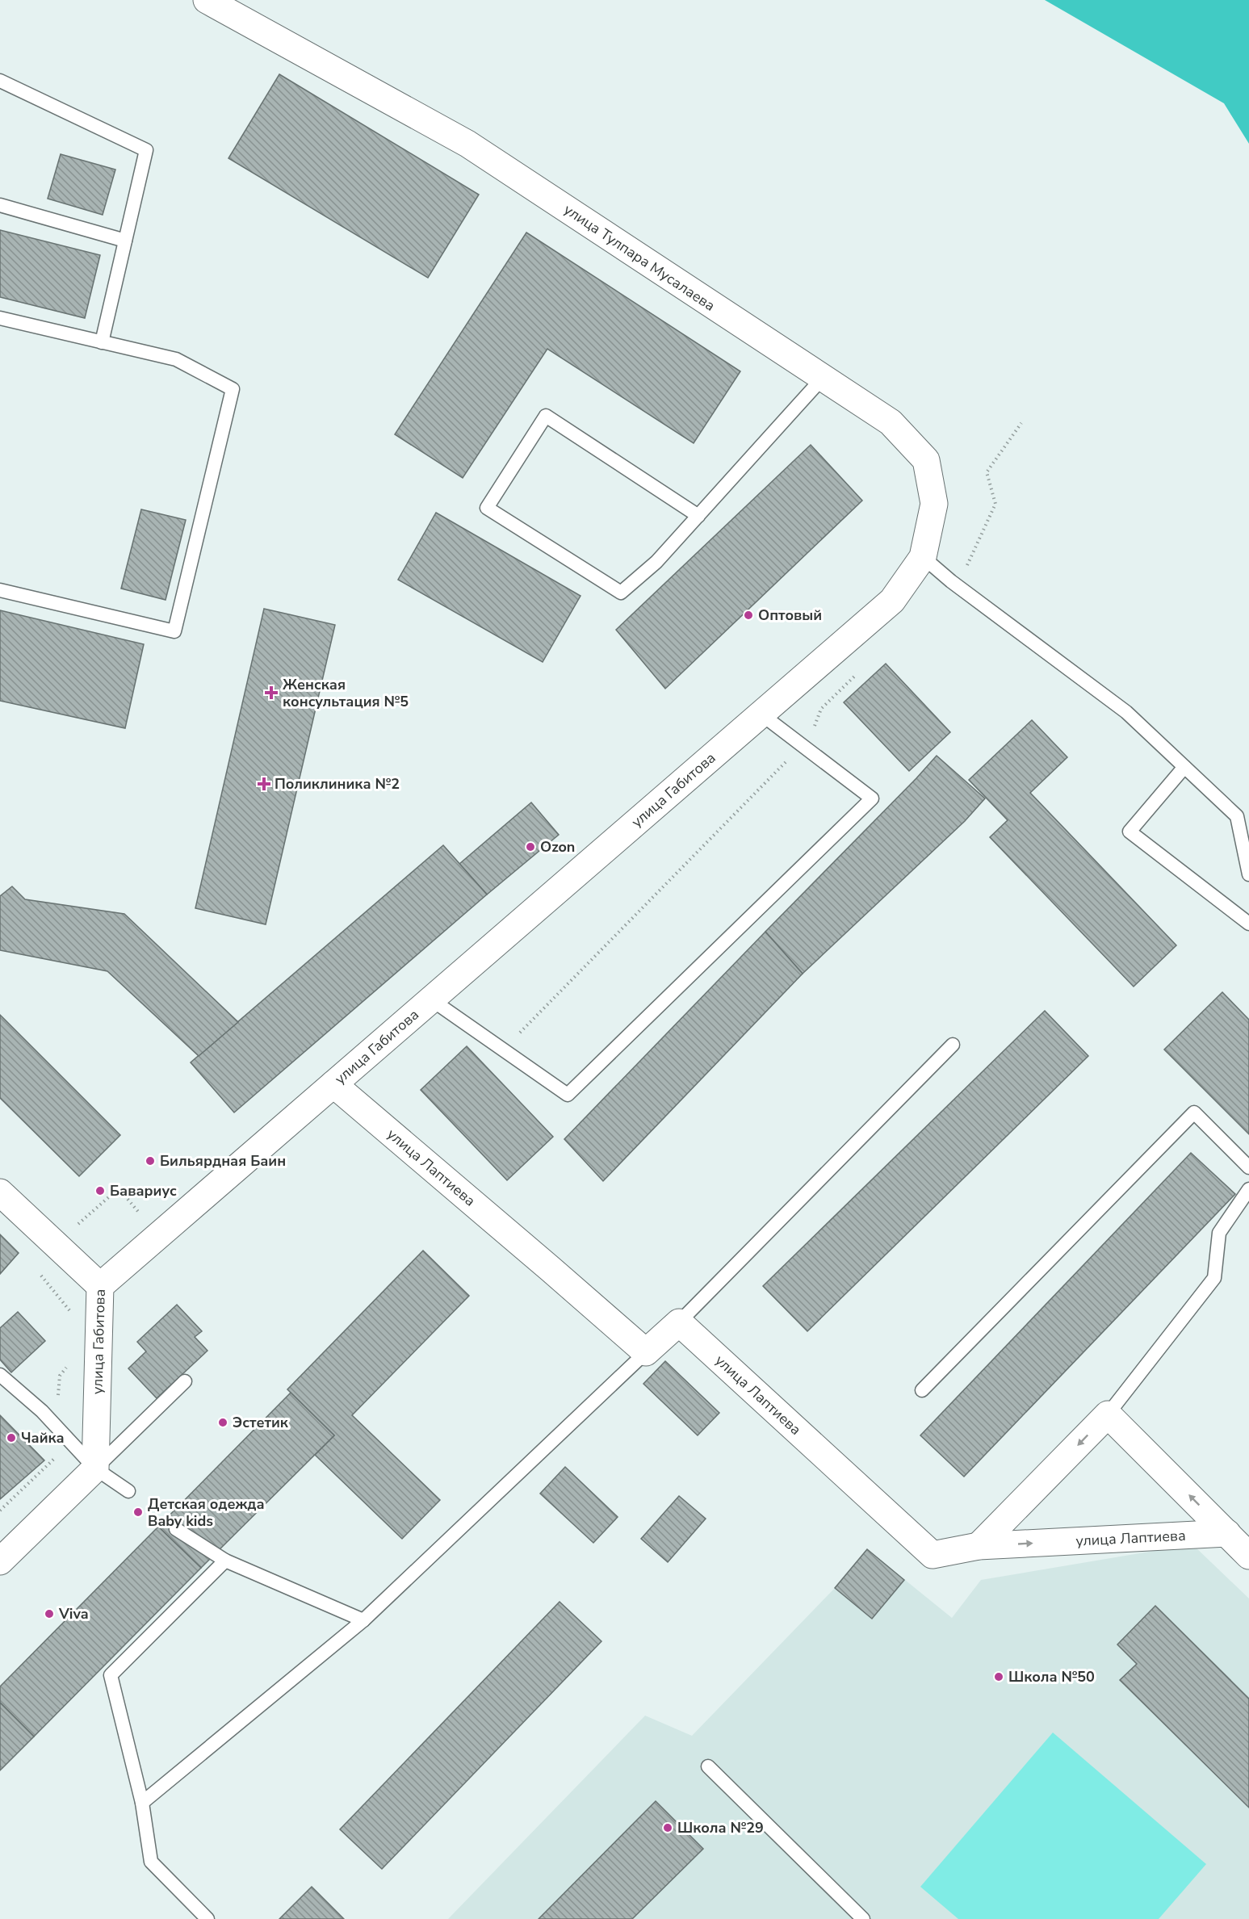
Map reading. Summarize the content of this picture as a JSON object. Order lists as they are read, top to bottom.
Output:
{
  "streets": {
    "street": ["улица Тулпара Мусалаева", "улица Габитова", "улица Лаптиева"]
  },
  "crossings": [
    ["улица Тулпара Мусалаева", "улица Габитова"],
    ["улица Габитова", "улица Лаптиева"]
  ],
  "places": {
    "other": [
      "Оптовый",
      "Ozon",
      "Бильярдная Баин",
      "Бавариус",
      "Эстетик",
      "Чайка",
      "Детская одежда Baby kids",
      "Viva",
      "Школа №50",
      "Школа №29"
    ],
    "health": ["Женская консультация №5", "Поликлиника №2"]
  }
}
